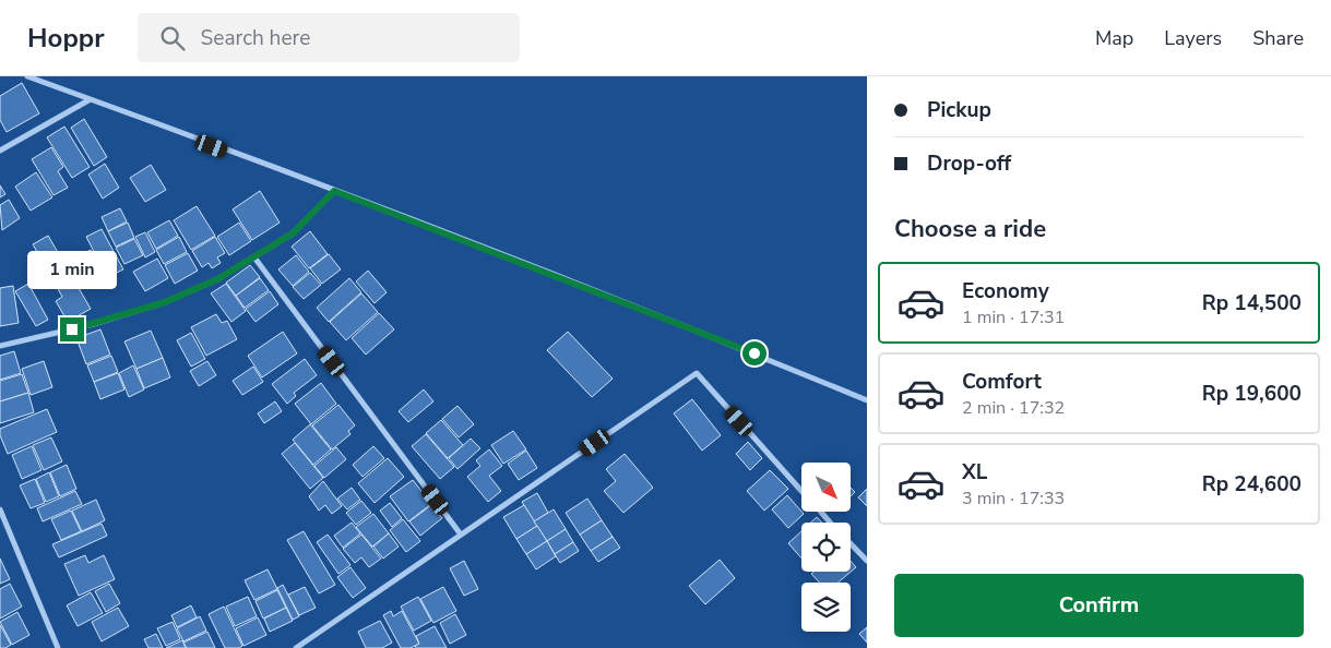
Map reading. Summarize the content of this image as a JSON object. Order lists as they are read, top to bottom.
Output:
{
  "north": "bottom right",
  "page": {
    "header": "Hoppr",
    "search": "Search here",
    "nav": ["Map", "Layers", "Share"],
    "banner": ["Pickup", "Drop-off"],
    "heading": "Choose a ride",
    "bubble": "1 min",
    "list": [
      {
        "name": "Economy",
        "note": "1 min · 17:31",
        "value": "Rp 14,500"
      },
      {
        "name": "Comfort",
        "note": "2 min · 17:32",
        "value": "Rp 19,600"
      },
      {
        "name": "XL",
        "note": "3 min · 17:33",
        "value": "Rp 24,600"
      }
    ],
    "buttons": "Confirm"
  }
}
